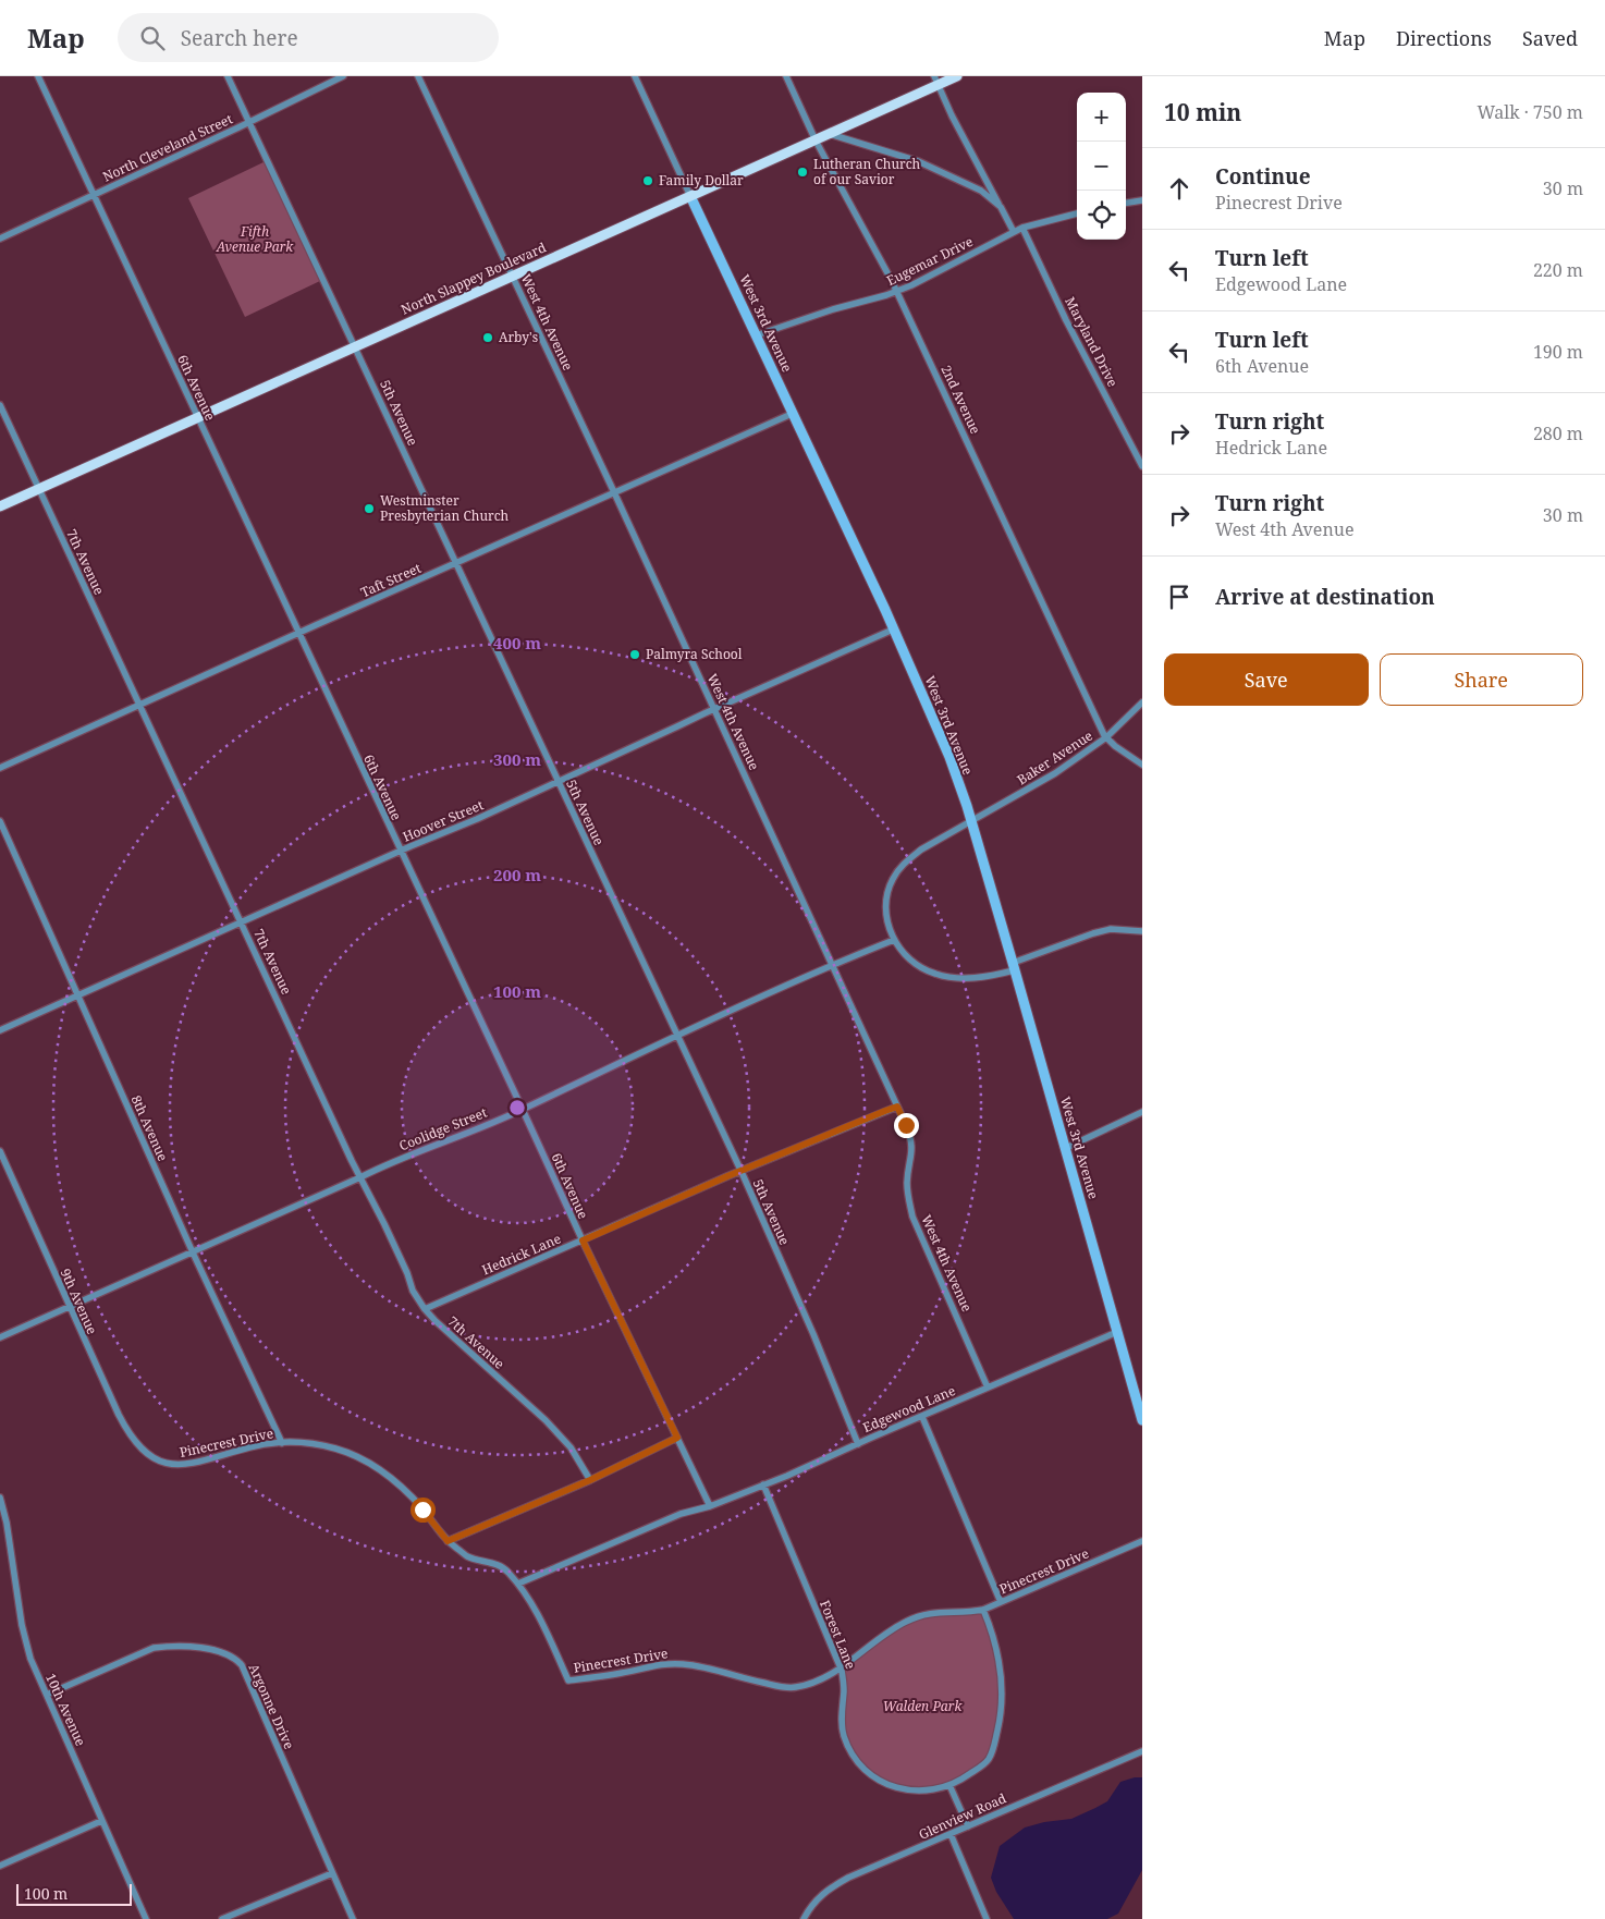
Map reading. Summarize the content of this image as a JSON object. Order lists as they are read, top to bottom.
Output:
{
  "streets": {
    "main road": ["North Slappey Boulevard"],
    "street": [
      "North Cleveland Street",
      "Eugemar Drive",
      "West 4th Avenue",
      "West 3rd Avenue",
      "Maryland Drive",
      "6th Avenue",
      "2nd Avenue",
      "5th Avenue",
      "7th Avenue",
      "Taft Street",
      "Baker Avenue",
      "Hoover Street",
      "8th Avenue",
      "Coolidge Street",
      "Hedrick Lane",
      "9th Avenue",
      "Edgewood Lane",
      "Pinecrest Drive",
      "Forest Lane",
      "Argonne Drive",
      "10th Avenue",
      "Glenview Road"
    ]
  },
  "crossings": [
    ["North Cleveland Street", "6th Avenue"],
    ["North Cleveland Street", "5th Avenue"],
    ["Eugemar Drive", "West 3rd Avenue"],
    ["Eugemar Drive", "Maryland Drive"],
    ["Eugemar Drive", "2nd Avenue"],
    ["North Slappey Boulevard", "West 4th Avenue"],
    ["North Slappey Boulevard", "West 3rd Avenue"],
    ["North Slappey Boulevard", "6th Avenue"],
    ["North Slappey Boulevard", "2nd Avenue"],
    ["North Slappey Boulevard", "5th Avenue"],
    ["North Slappey Boulevard", "7th Avenue"],
    ["West 4th Avenue", "Taft Street"],
    ["West 4th Avenue", "Hoover Street"],
    ["West 4th Avenue", "Coolidge Street"],
    ["West 4th Avenue", "Hedrick Lane"],
    ["West 4th Avenue", "Edgewood Lane"],
    ["West 3rd Avenue", "Taft Street"],
    ["West 3rd Avenue", "Baker Avenue"],
    ["West 3rd Avenue", "Hoover Street"],
    ["West 3rd Avenue", "Edgewood Lane"],
    ["6th Avenue", "Taft Street"],
    ["6th Avenue", "Hoover Street"],
    ["6th Avenue", "Coolidge Street"],
    ["6th Avenue", "Hedrick Lane"],
    ["6th Avenue", "Edgewood Lane"],
    ["2nd Avenue", "Baker Avenue"],
    ["5th Avenue", "Taft Street"],
    ["5th Avenue", "Hoover Street"],
    ["5th Avenue", "Coolidge Street"],
    ["5th Avenue", "Hedrick Lane"],
    ["5th Avenue", "Edgewood Lane"],
    ["7th Avenue", "Taft Street"],
    ["7th Avenue", "Hoover Street"],
    ["7th Avenue", "Coolidge Street"],
    ["7th Avenue", "Hedrick Lane"],
    ["Baker Avenue", "Coolidge Street"],
    ["Hoover Street", "8th Avenue"],
    ["8th Avenue", "Coolidge Street"],
    ["8th Avenue", "Pinecrest Drive"],
    ["Coolidge Street", "9th Avenue"],
    ["9th Avenue", "Pinecrest Drive"],
    ["Edgewood Lane", "Pinecrest Drive"],
    ["Edgewood Lane", "Forest Lane"],
    ["Pinecrest Drive", "Forest Lane"],
    ["Argonne Drive", "10th Avenue"]
  ],
  "parks": ["Fifth Avenue Park", "Walden Park"],
  "places": [
    "Lutheran Church of our Savior",
    "Family Dollar",
    "Arby's",
    "Westminster Presbyterian Church",
    "Palmyra School"
  ],
  "scale_bar": "100 m",
  "page": {
    "header": "Map",
    "search": "Search here",
    "nav": ["Map", "Directions", "Saved"],
    "heading": ["10 min", "Walk · 750 m"],
    "map_buttons": ["+", "−"],
    "list": [
      ["Continue", "Pinecrest Drive", "30 m"],
      ["Turn left", "Edgewood Lane", "220 m"],
      ["Turn left", "6th Avenue", "190 m"],
      ["Turn right", "Hedrick Lane", "280 m"],
      ["Turn right", "West 4th Avenue", "30 m"],
      "Arrive at destination"
    ],
    "buttons": ["Save", "Share"],
    "scale": "100 m"
  },
  "rings": [
    "400 m",
    "300 m",
    "200 m",
    "100 m"
  ]
}
